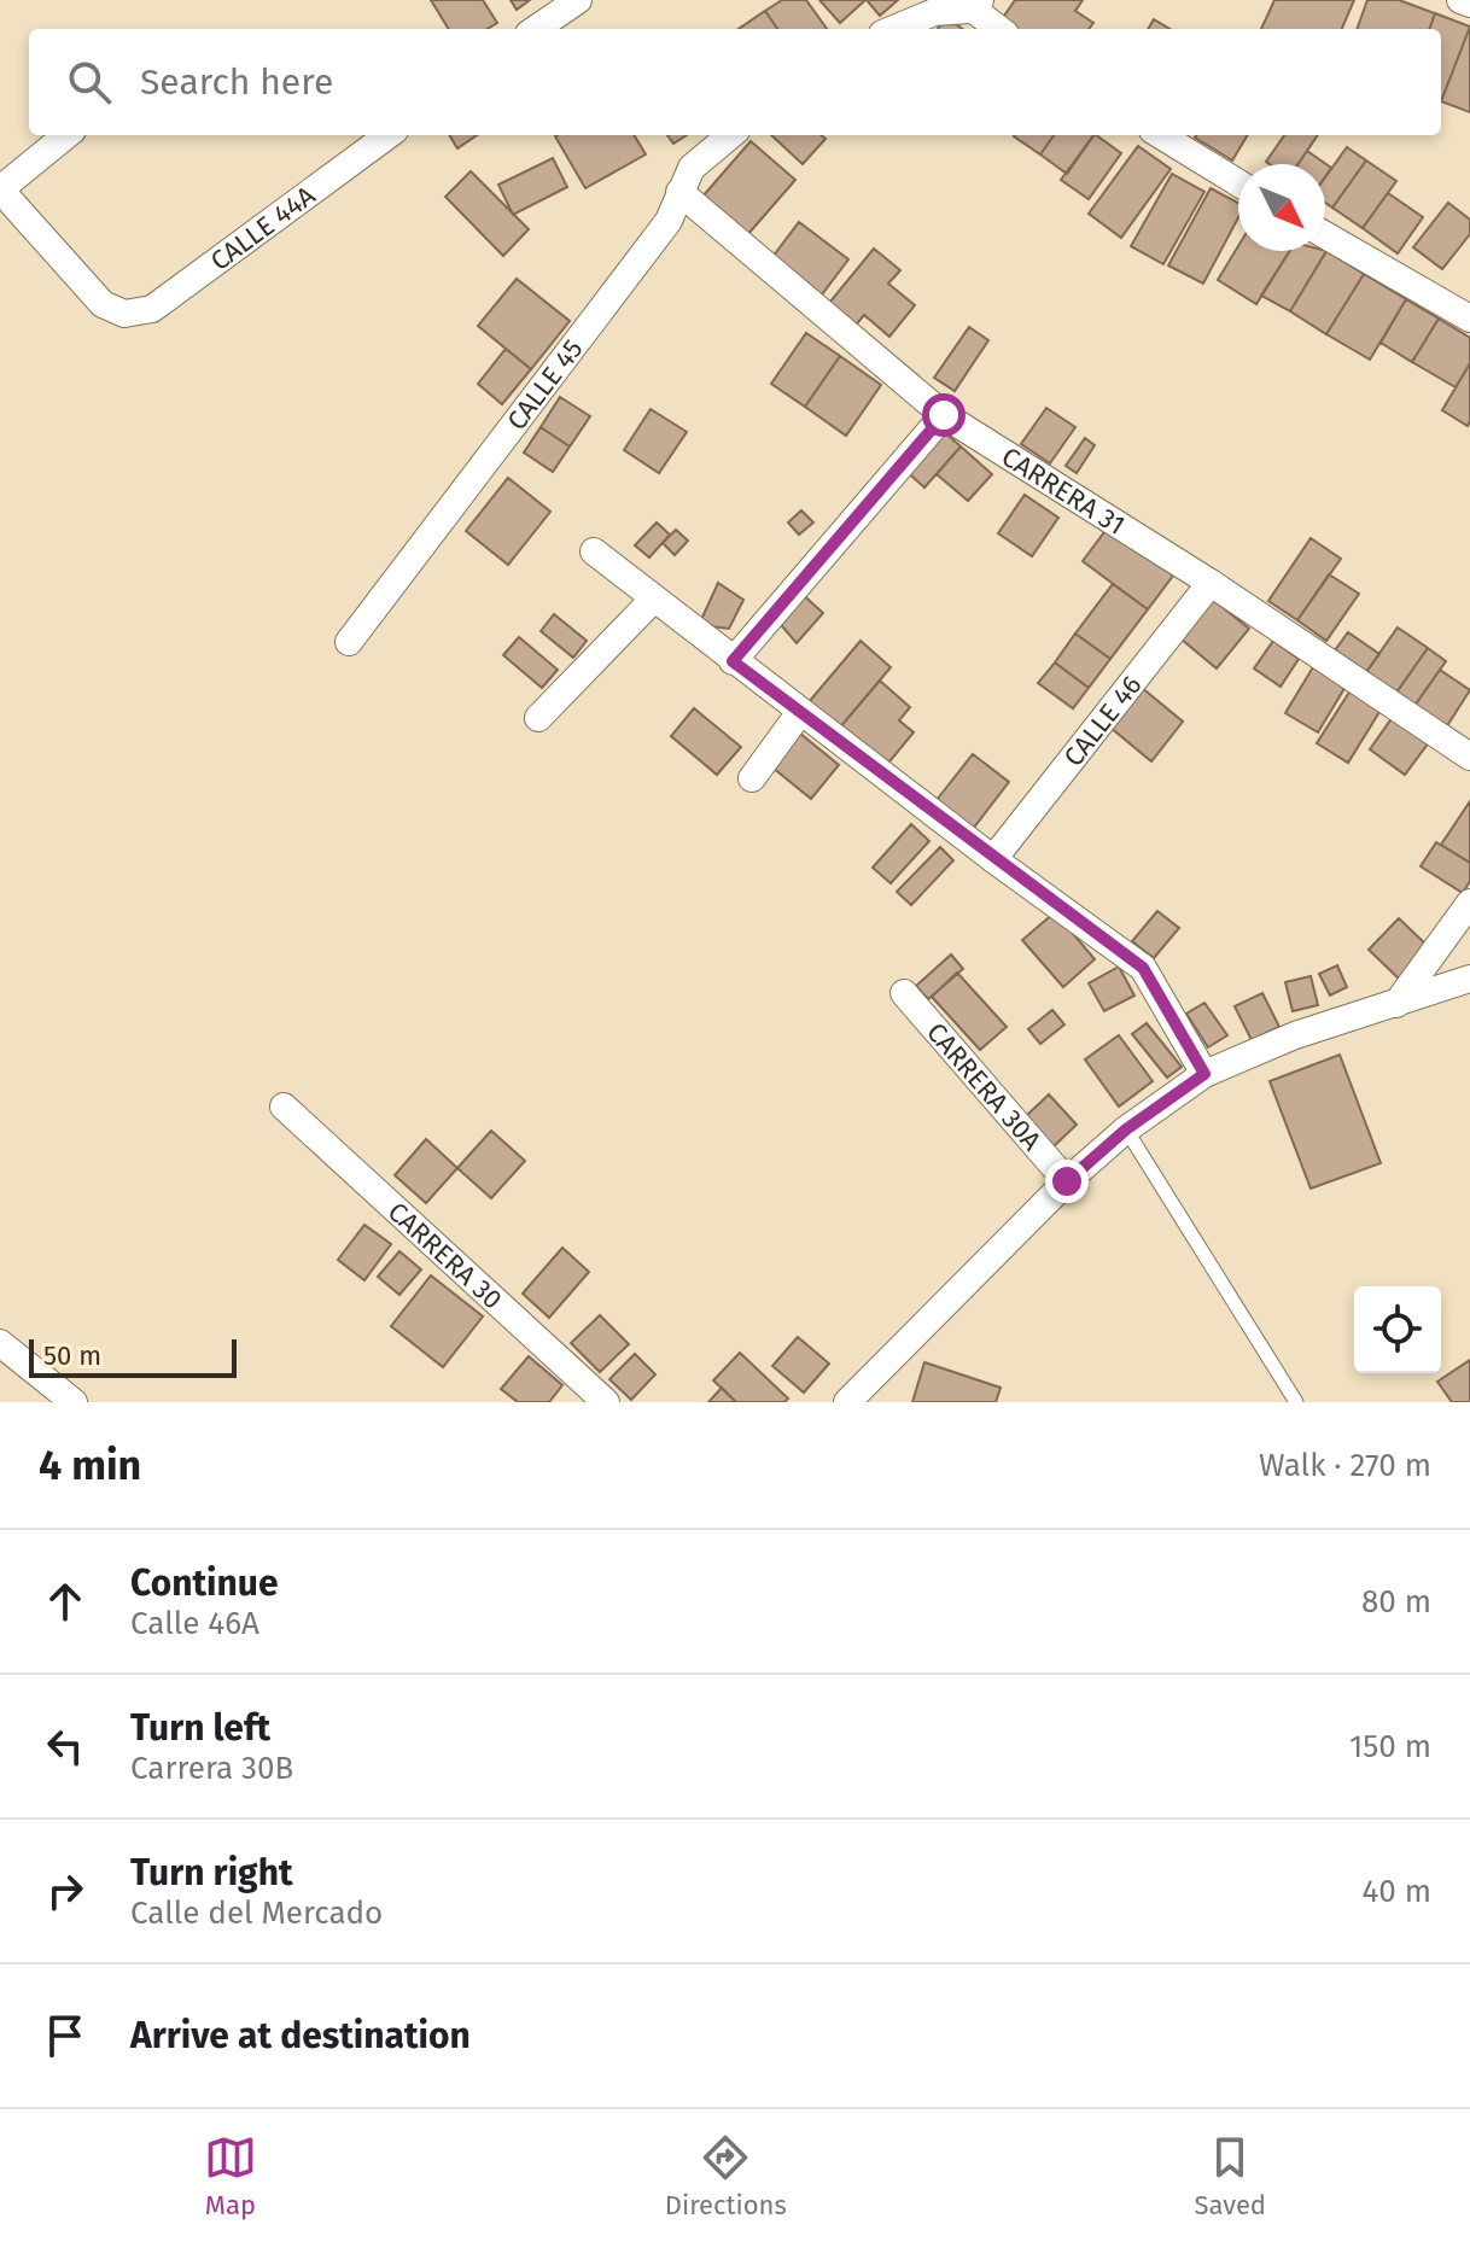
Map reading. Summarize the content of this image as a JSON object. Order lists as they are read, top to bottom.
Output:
{
  "streets": {
    "street": [
      "CALLE 44A",
      "CALLE 45",
      "CARRERA 31",
      "CALLE 46",
      "CARRERA 30A",
      "CARRERA 30"
    ]
  },
  "crossings": [
    ["CALLE 45", "CARRERA 31"],
    ["CARRERA 31", "CALLE 46"]
  ],
  "scale_bar": "50 m",
  "north": "bottom right",
  "page": {
    "search": "Search here",
    "scale": "50 m",
    "heading": ["4 min", "Walk · 270 m"],
    "list": [
      ["Continue", "Calle 46A", "80 m"],
      ["Turn left", "Carrera 30B", "150 m"],
      ["Turn right", "Calle del Mercado", "40 m"],
      "Arrive at destination"
    ],
    "nav": ["Map", "Directions", "Saved"]
  }
}
